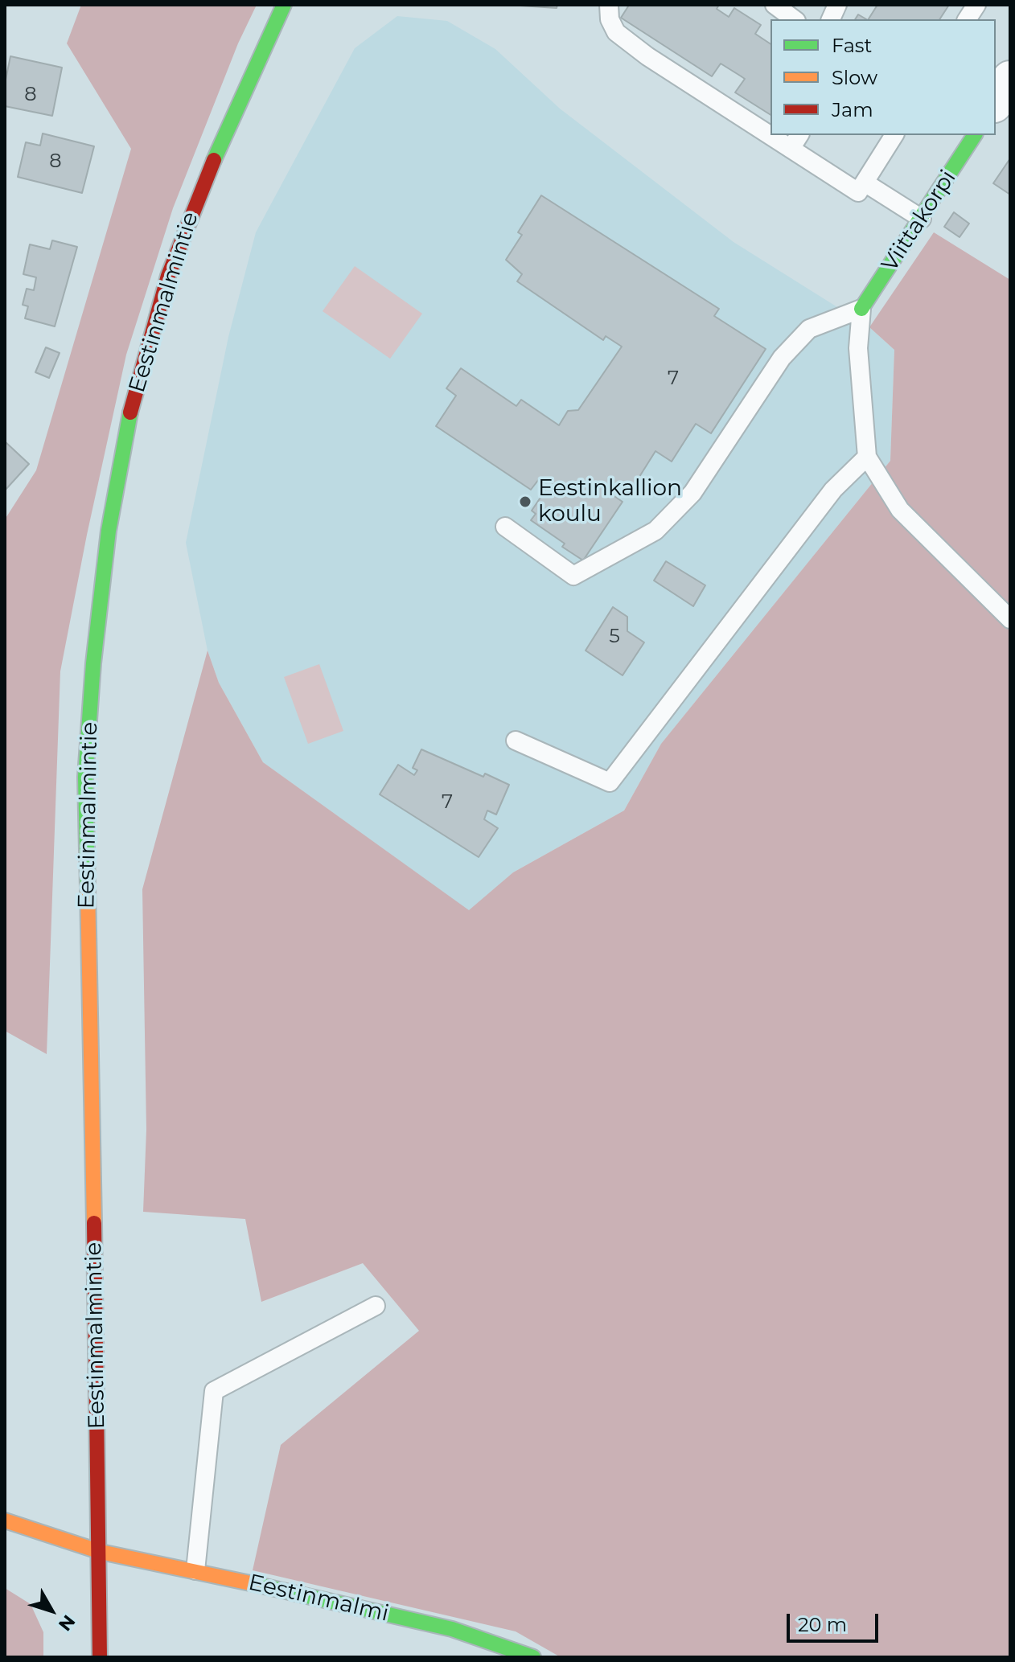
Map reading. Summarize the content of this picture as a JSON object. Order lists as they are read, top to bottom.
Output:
{
  "streets": {
    "street": ["Viittakorpi", "Eestinmalmintie", "Eestinmalmi"]
  },
  "crossings": [
    ["Eestinmalmintie", "Eestinmalmi"]
  ],
  "places": ["Eestinkallion koulu"],
  "house_numbers": [
    "8",
    "8",
    "7",
    "5",
    "7"
  ],
  "legend": ["Fast", "Slow", "Jam"],
  "scale_bar": "20 m",
  "north": "bottom right"
}
